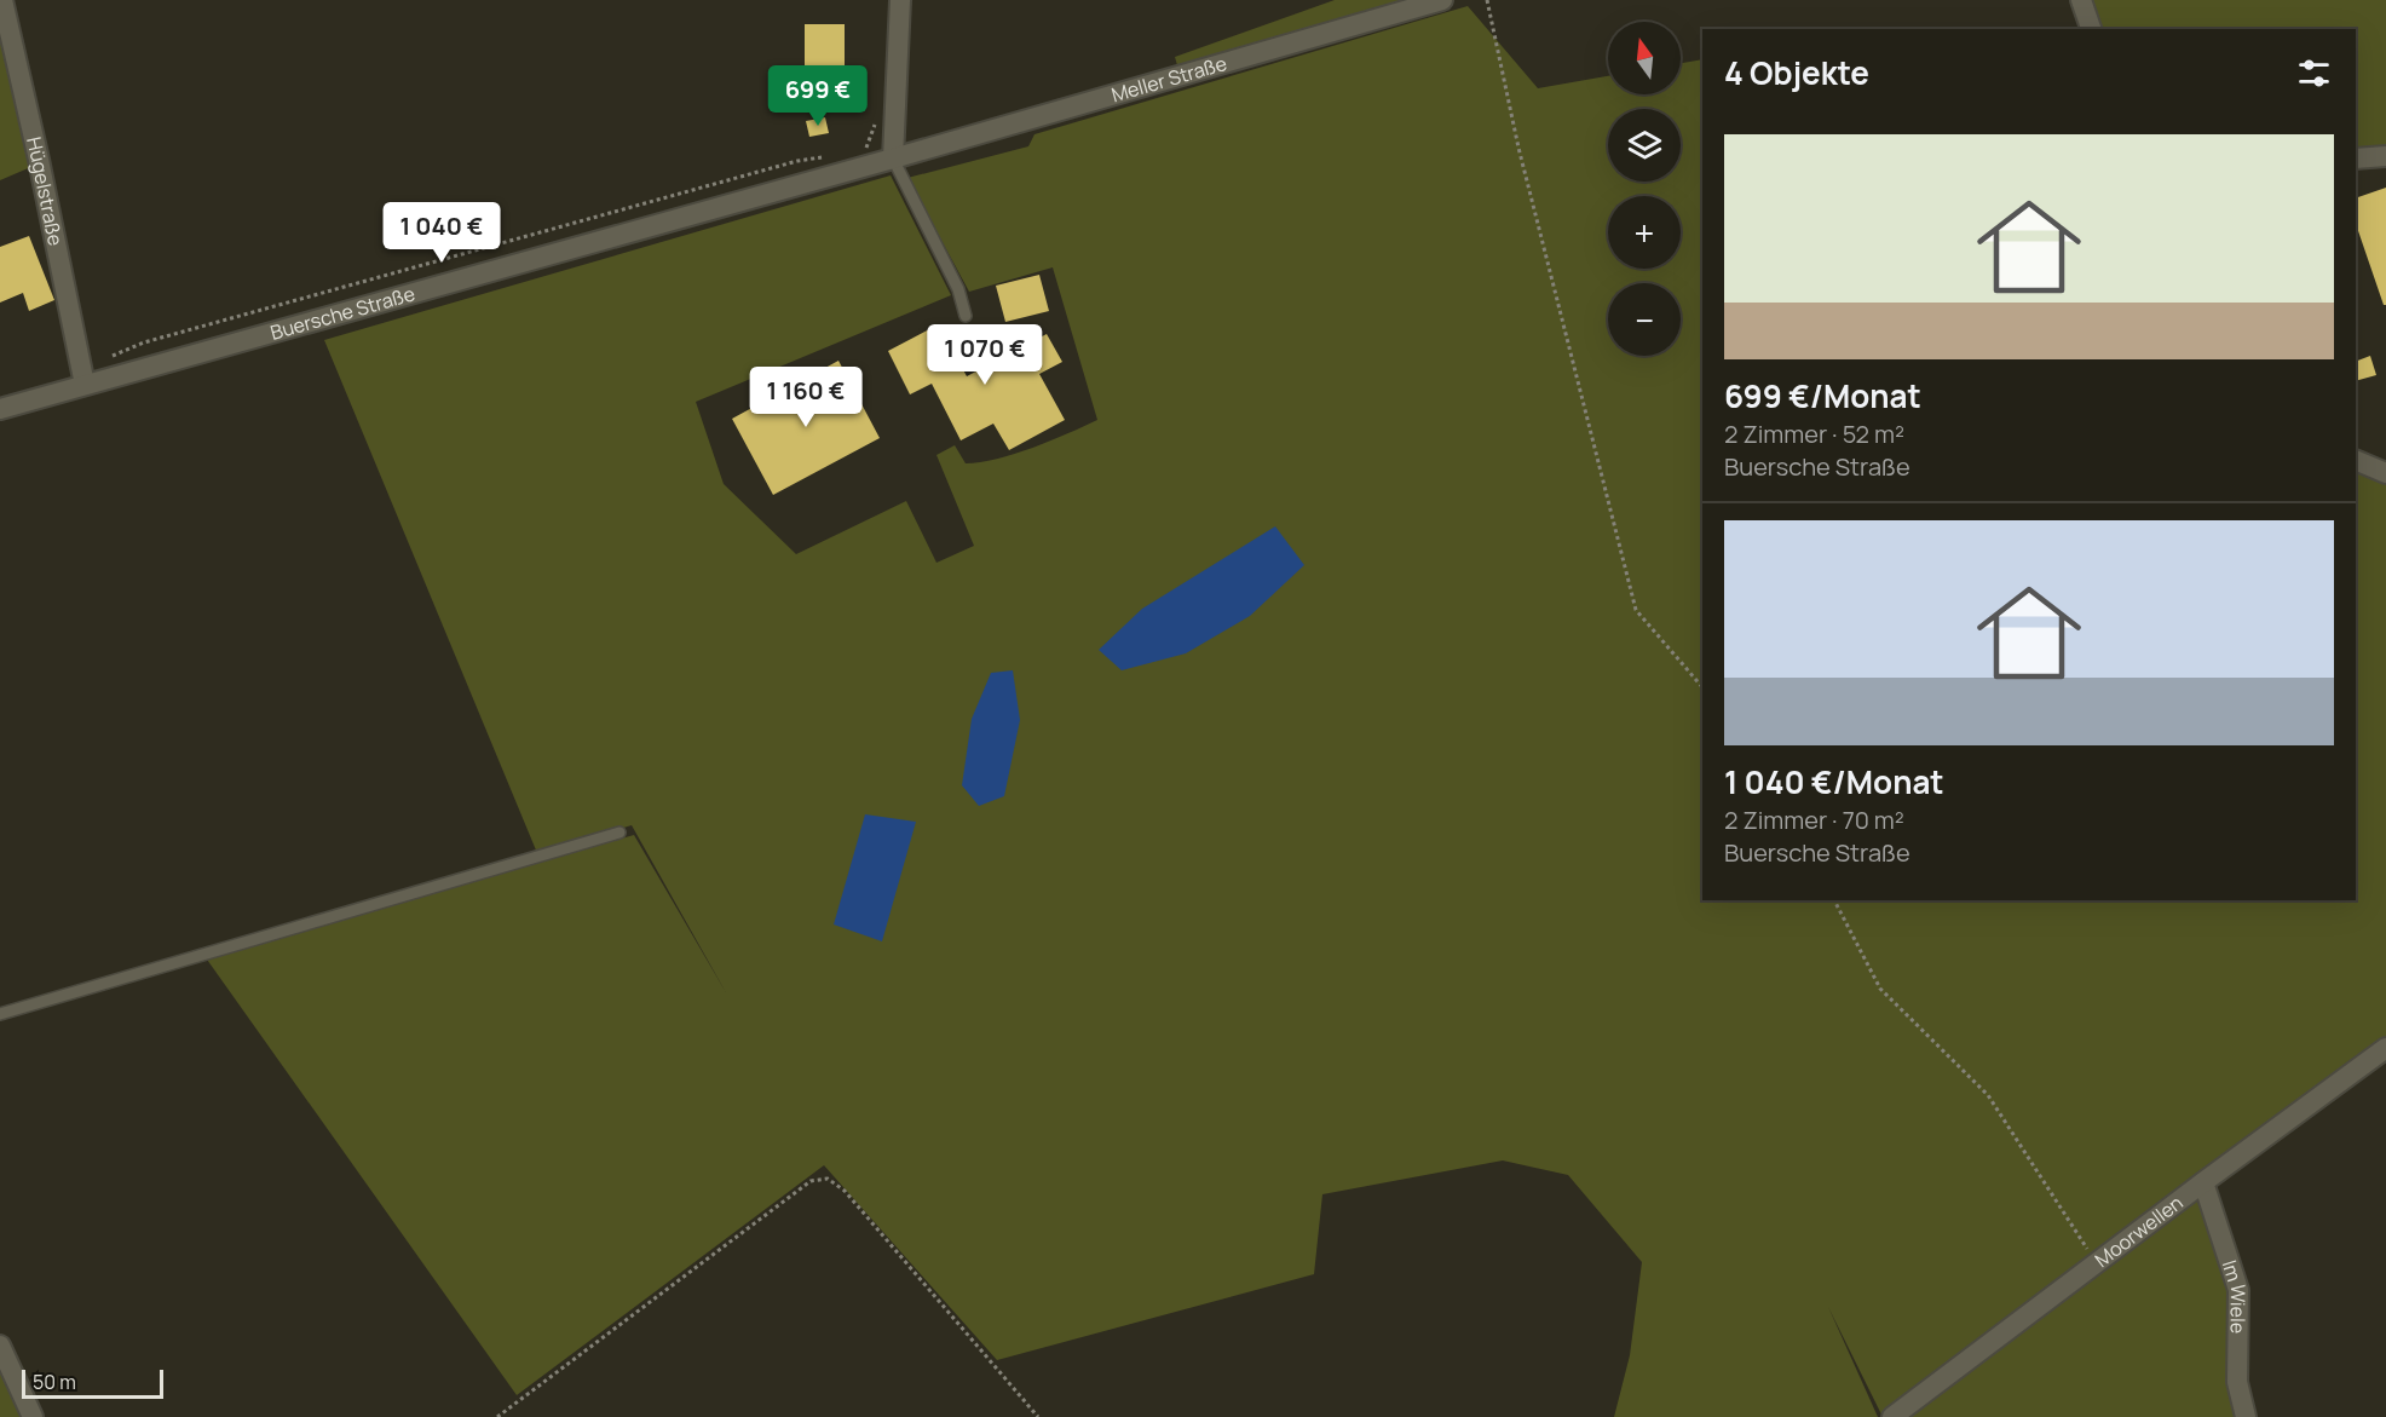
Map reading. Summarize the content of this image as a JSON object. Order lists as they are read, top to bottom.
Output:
{
  "streets": {
    "main road": [
      "Meller Straße",
      "Hügelstraße",
      "Buersche Straße",
      "Moorwellen",
      "Im Wiele"
    ]
  },
  "crossings": [
    ["Meller Straße", "Buersche Straße"],
    ["Hügelstraße", "Buersche Straße"],
    ["Moorwellen", "Im Wiele"]
  ],
  "scale_bar": "50 m",
  "north": "top",
  "page": {
    "map_buttons": ["+", "−"],
    "heading": "4 Objekte",
    "price": [
      "699 €",
      "1 040 €",
      "1 070 €",
      "1 160 €"
    ],
    "list": [
      {
        "name": "699 €/Monat",
        "note": "2 Zimmer · 52 m² · Buersche Straße"
      },
      {
        "name": "1 040 €/Monat",
        "note": "2 Zimmer · 70 m² · Buersche Straße"
      }
    ],
    "scale": "50 m"
  }
}
